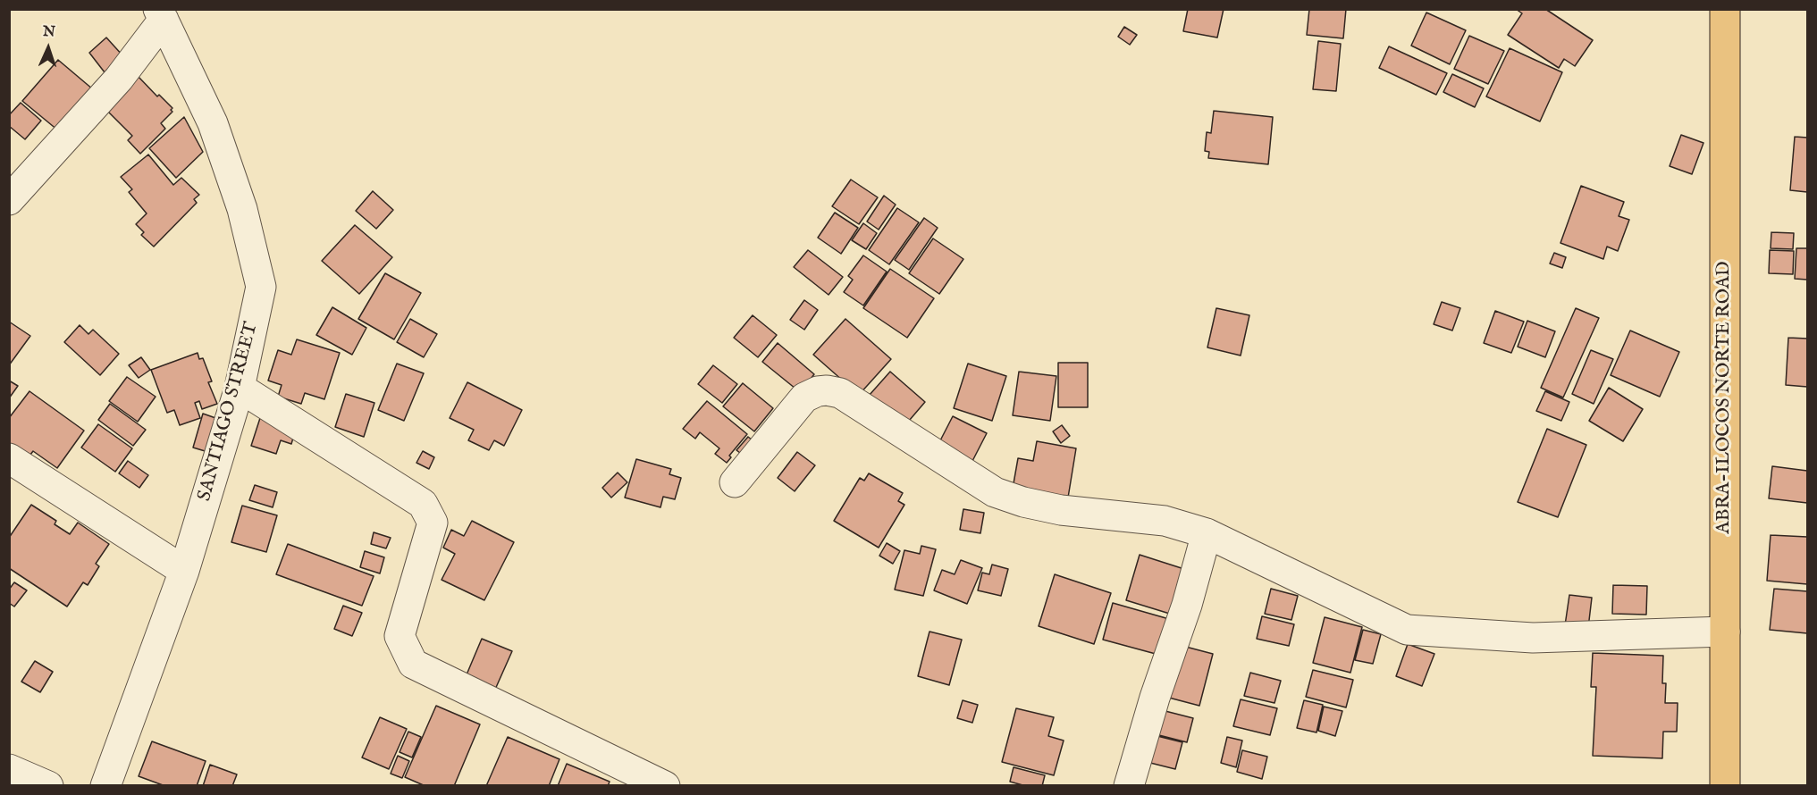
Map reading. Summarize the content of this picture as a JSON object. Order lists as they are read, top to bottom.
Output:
{
  "streets": {
    "main road": ["ABRA-ILOCOS NORTE ROAD"],
    "street": ["SANTIAGO STREET"]
  },
  "north": "top"
}
